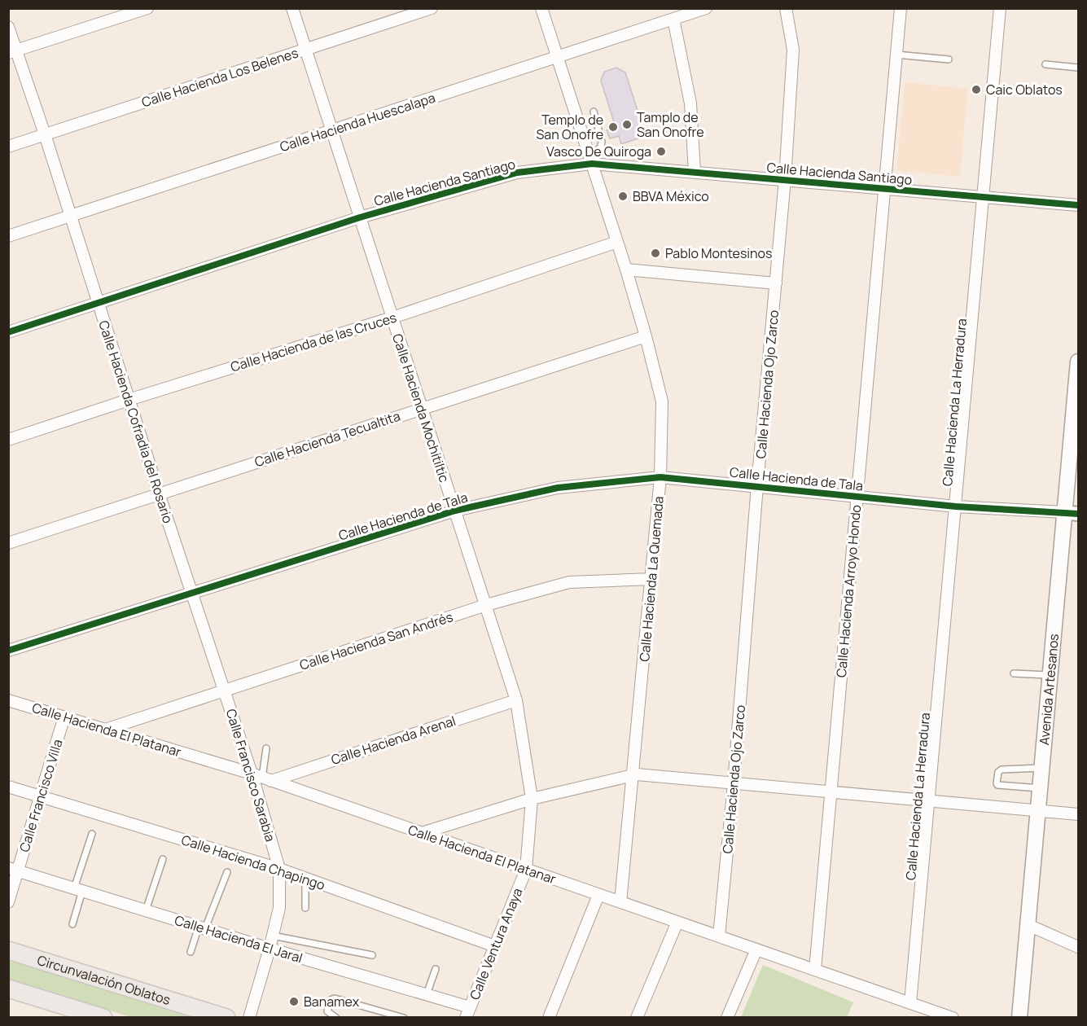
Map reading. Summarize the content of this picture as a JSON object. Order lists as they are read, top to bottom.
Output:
{
  "streets": {
    "main road": ["Avenida Artesanos", "Circunvalación Oblatos"],
    "street": [
      "Calle Hacienda Los Belenes",
      "Calle Hacienda Huescalapa",
      "Calle Hacienda Santiago",
      "Calle Hacienda de las Cruces",
      "Calle Hacienda Ojo Zarco",
      "Calle Hacienda La Herradura",
      "Calle Hacienda Mochitiltic",
      "Calle Hacienda Cofradia del Rosario",
      "Calle Hacienda Tecualtita",
      "Calle Hacienda de Tala",
      "Calle Hacienda La Quemada",
      "Calle Hacienda Arroyo Hondo",
      "Calle Hacienda San Andrés",
      "Calle Hacienda El Platanar",
      "Calle Hacienda Arenal",
      "Calle Francisco Sarabia",
      "Calle Francisco Villa",
      "Calle Hacienda Chapingo",
      "Calle Hacienda El Jaral",
      "Calle Ventura Anaya"
    ]
  },
  "crossings": [
    ["Calle Hacienda Los Belenes", "Calle Hacienda Mochitiltic"],
    ["Calle Hacienda Los Belenes", "Calle Hacienda Cofradia del Rosario"],
    ["Calle Hacienda Huescalapa", "Calle Hacienda Mochitiltic"],
    ["Calle Hacienda Huescalapa", "Calle Hacienda Cofradia del Rosario"],
    ["Calle Hacienda Huescalapa", "Calle Hacienda La Quemada"],
    ["Calle Hacienda Santiago", "Calle Hacienda Ojo Zarco"],
    ["Calle Hacienda Santiago", "Calle Hacienda La Herradura"],
    ["Calle Hacienda Santiago", "Calle Hacienda Mochitiltic"],
    ["Calle Hacienda Santiago", "Calle Hacienda Cofradia del Rosario"],
    ["Calle Hacienda Santiago", "Calle Hacienda La Quemada"],
    ["Calle Hacienda Santiago", "Calle Hacienda Arroyo Hondo"],
    ["Calle Hacienda de las Cruces", "Calle Hacienda Mochitiltic"],
    ["Calle Hacienda de las Cruces", "Calle Hacienda Cofradia del Rosario"],
    ["Calle Hacienda de las Cruces", "Calle Hacienda La Quemada"],
    ["Calle Hacienda Ojo Zarco", "Calle Hacienda de Tala"],
    ["Calle Hacienda Ojo Zarco", "Calle Hacienda El Platanar"],
    ["Calle Hacienda La Herradura", "Calle Hacienda de Tala"],
    ["Calle Hacienda La Herradura", "Calle Hacienda El Platanar"],
    ["Calle Hacienda Mochitiltic", "Calle Hacienda Tecualtita"],
    ["Calle Hacienda Mochitiltic", "Calle Hacienda de Tala"],
    ["Calle Hacienda Mochitiltic", "Calle Hacienda San Andrés"],
    ["Calle Hacienda Mochitiltic", "Calle Hacienda El Platanar"],
    ["Calle Hacienda Mochitiltic", "Calle Hacienda Arenal"],
    ["Calle Hacienda Mochitiltic", "Calle Ventura Anaya"],
    ["Calle Hacienda Cofradia del Rosario", "Calle Hacienda Tecualtita"],
    ["Calle Hacienda Cofradia del Rosario", "Calle Hacienda de Tala"],
    ["Calle Hacienda Cofradia del Rosario", "Calle Francisco Sarabia"],
    ["Calle Hacienda Tecualtita", "Calle Hacienda La Quemada"],
    ["Calle Hacienda de Tala", "Calle Hacienda La Quemada"],
    ["Calle Hacienda de Tala", "Calle Hacienda Arroyo Hondo"],
    ["Calle Hacienda de Tala", "Avenida Artesanos"],
    ["Calle Hacienda de Tala", "Calle Francisco Sarabia"],
    ["Calle Hacienda La Quemada", "Calle Hacienda San Andrés"],
    ["Calle Hacienda La Quemada", "Calle Hacienda El Platanar"],
    ["Calle Hacienda Arroyo Hondo", "Calle Hacienda El Platanar"],
    ["Calle Hacienda San Andrés", "Calle Hacienda El Platanar"],
    ["Calle Hacienda San Andrés", "Calle Francisco Sarabia"],
    ["Calle Hacienda El Platanar", "Calle Hacienda Arenal"],
    ["Calle Hacienda El Platanar", "Calle Francisco Sarabia"],
    ["Calle Hacienda El Platanar", "Calle Francisco Villa"],
    ["Calle Hacienda El Platanar", "Calle Ventura Anaya"],
    ["Calle Hacienda Arenal", "Calle Francisco Sarabia"],
    ["Calle Francisco Sarabia", "Calle Hacienda Chapingo"],
    ["Calle Francisco Sarabia", "Calle Hacienda El Jaral"],
    ["Calle Francisco Villa", "Calle Hacienda Chapingo"],
    ["Calle Francisco Villa", "Calle Hacienda El Jaral"],
    ["Calle Hacienda Chapingo", "Calle Ventura Anaya"],
    ["Calle Hacienda El Jaral", "Calle Ventura Anaya"]
  ],
  "places": [
    "Caic Oblatos",
    "Tamplo de San Onofre",
    "Templo de San Onofre",
    "Vasco De Quiroga",
    "BBVA México",
    "Pablo Montesinos",
    "Banamex"
  ]
}
